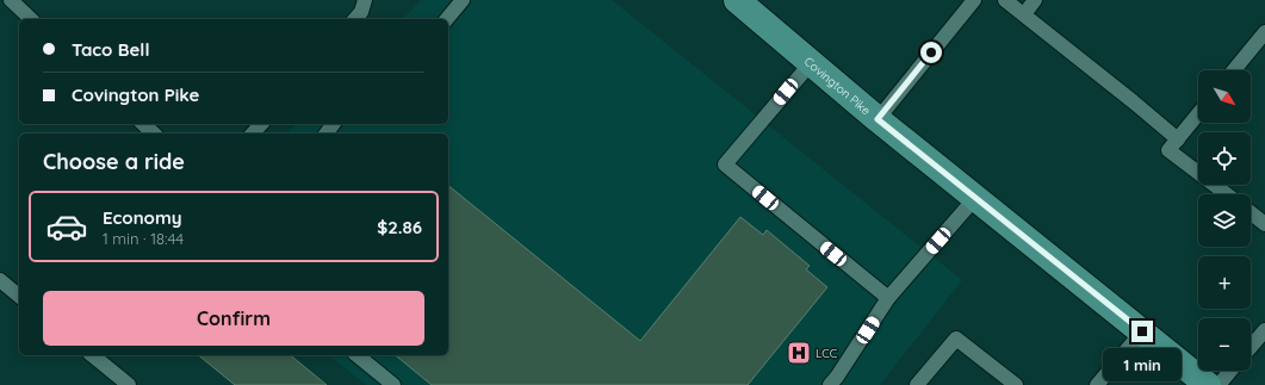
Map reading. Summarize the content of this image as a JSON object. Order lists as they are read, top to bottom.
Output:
{
  "streets": {
    "main road": ["Covington Pike"]
  },
  "places": {
    "hospital": ["LCC"]
  },
  "north": "bottom right",
  "page": {
    "banner": ["Taco Bell", "Covington Pike"],
    "map_buttons": ["+", "−"],
    "heading": "Choose a ride",
    "list": [
      {
        "name": "Economy",
        "note": "1 min · 18:44",
        "value": "$2.86"
      }
    ],
    "buttons": "Confirm",
    "bubble": "1 min"
  }
}
